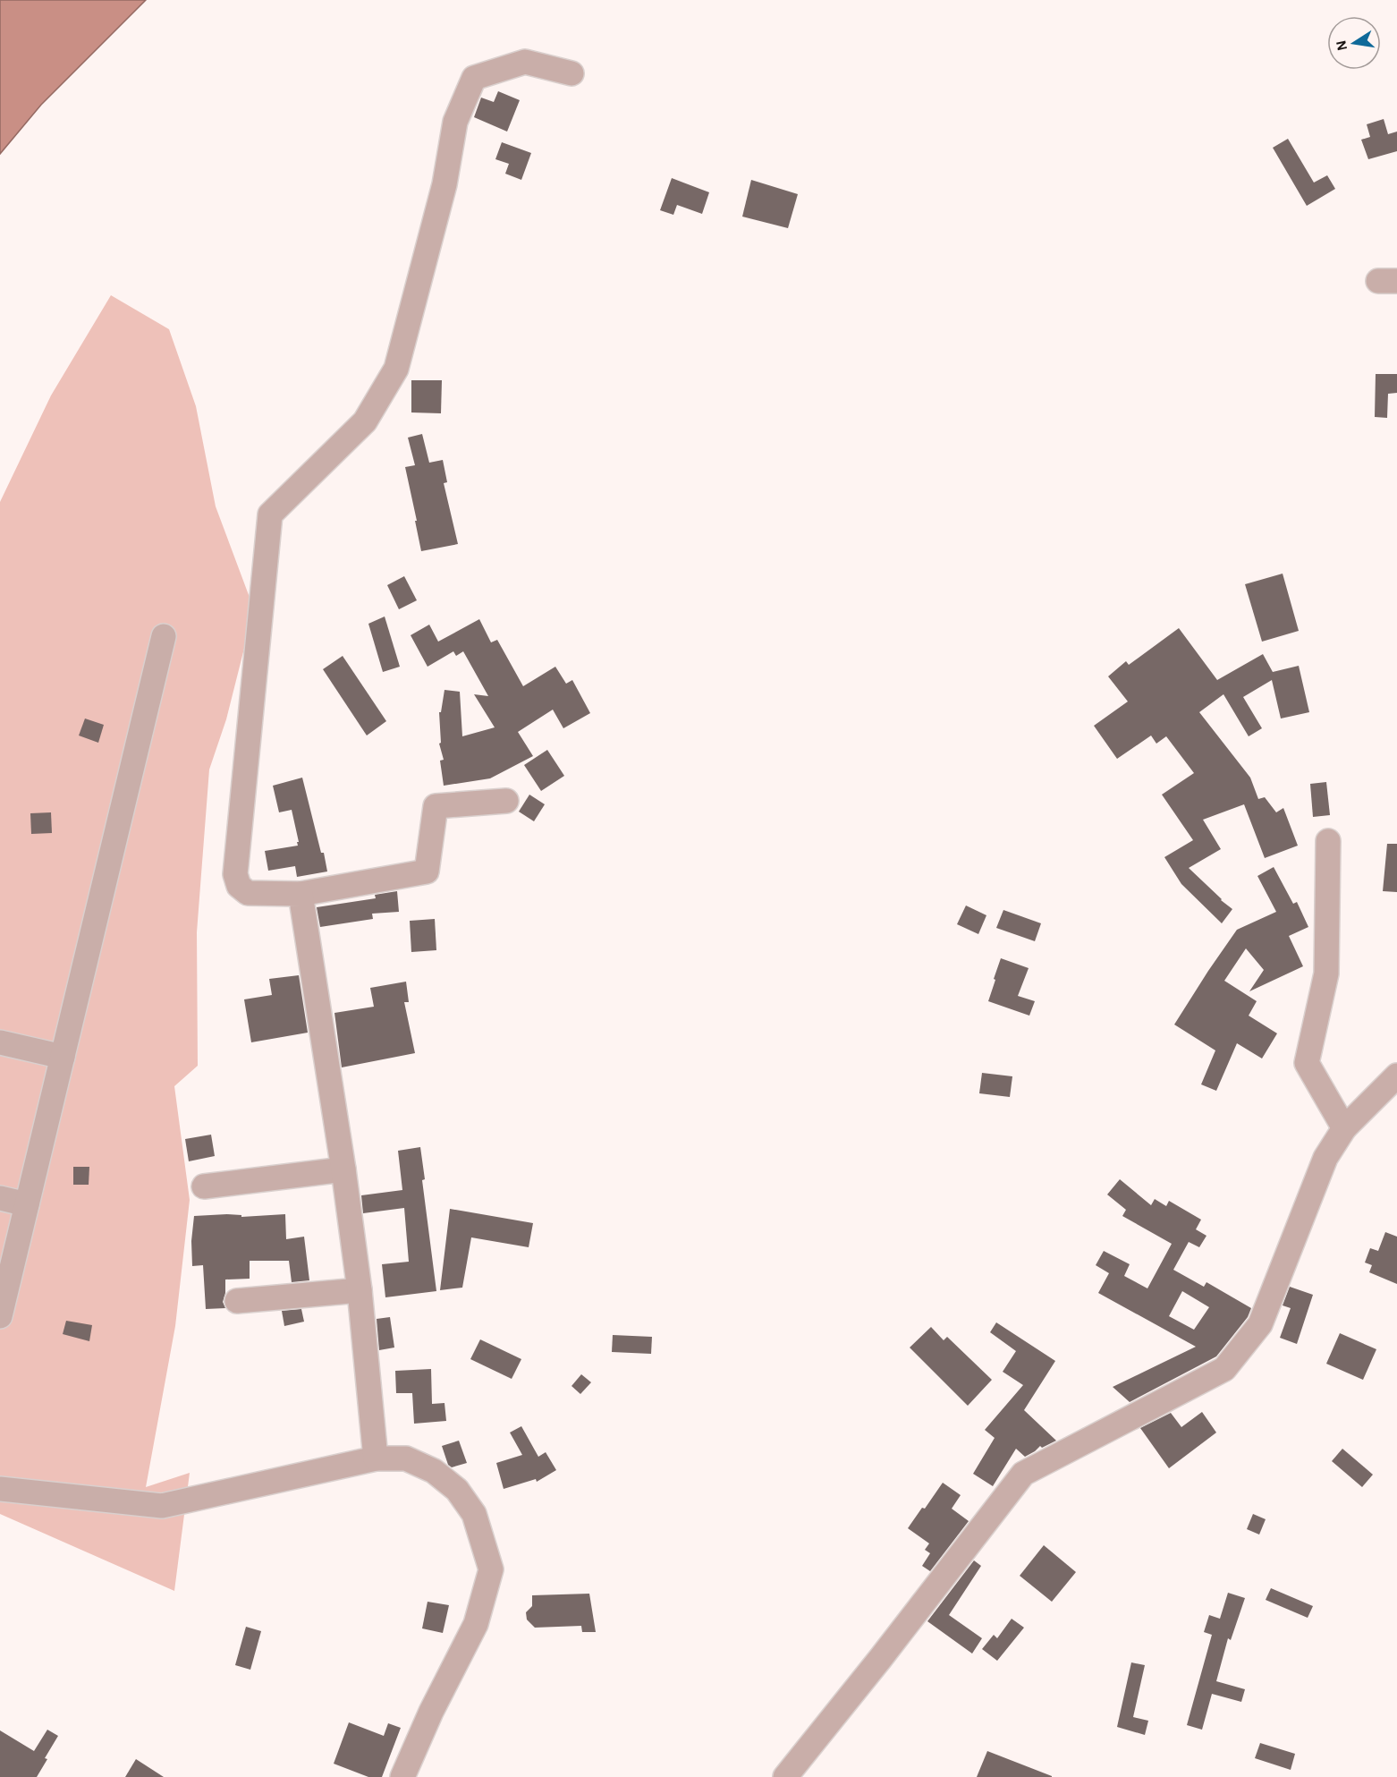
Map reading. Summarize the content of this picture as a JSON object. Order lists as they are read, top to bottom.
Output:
{
  "north": "left"
}
